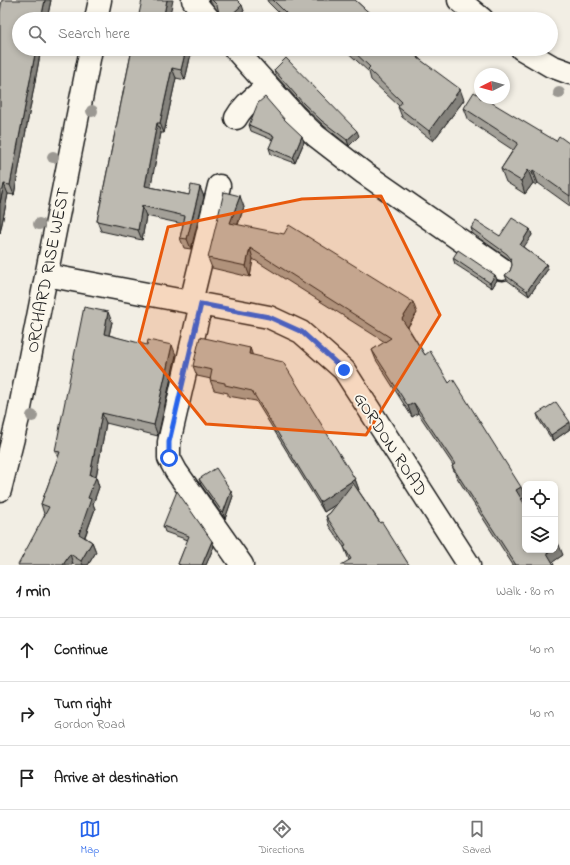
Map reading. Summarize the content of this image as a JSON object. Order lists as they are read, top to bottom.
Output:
{
  "streets": {
    "street": ["ORCHARD RISE WEST", "GORDON ROAD"]
  },
  "crossings": [
    ["ORCHARD RISE WEST", "GORDON ROAD"]
  ],
  "north": "left",
  "page": {
    "search": "Search here",
    "heading": ["1 min", "Walk · 80 m"],
    "list": [
      ["Continue", "40 m"],
      ["Turn right", "Gordon Road", "40 m"],
      "Arrive at destination"
    ],
    "nav": ["Map", "Directions", "Saved"]
  }
}
